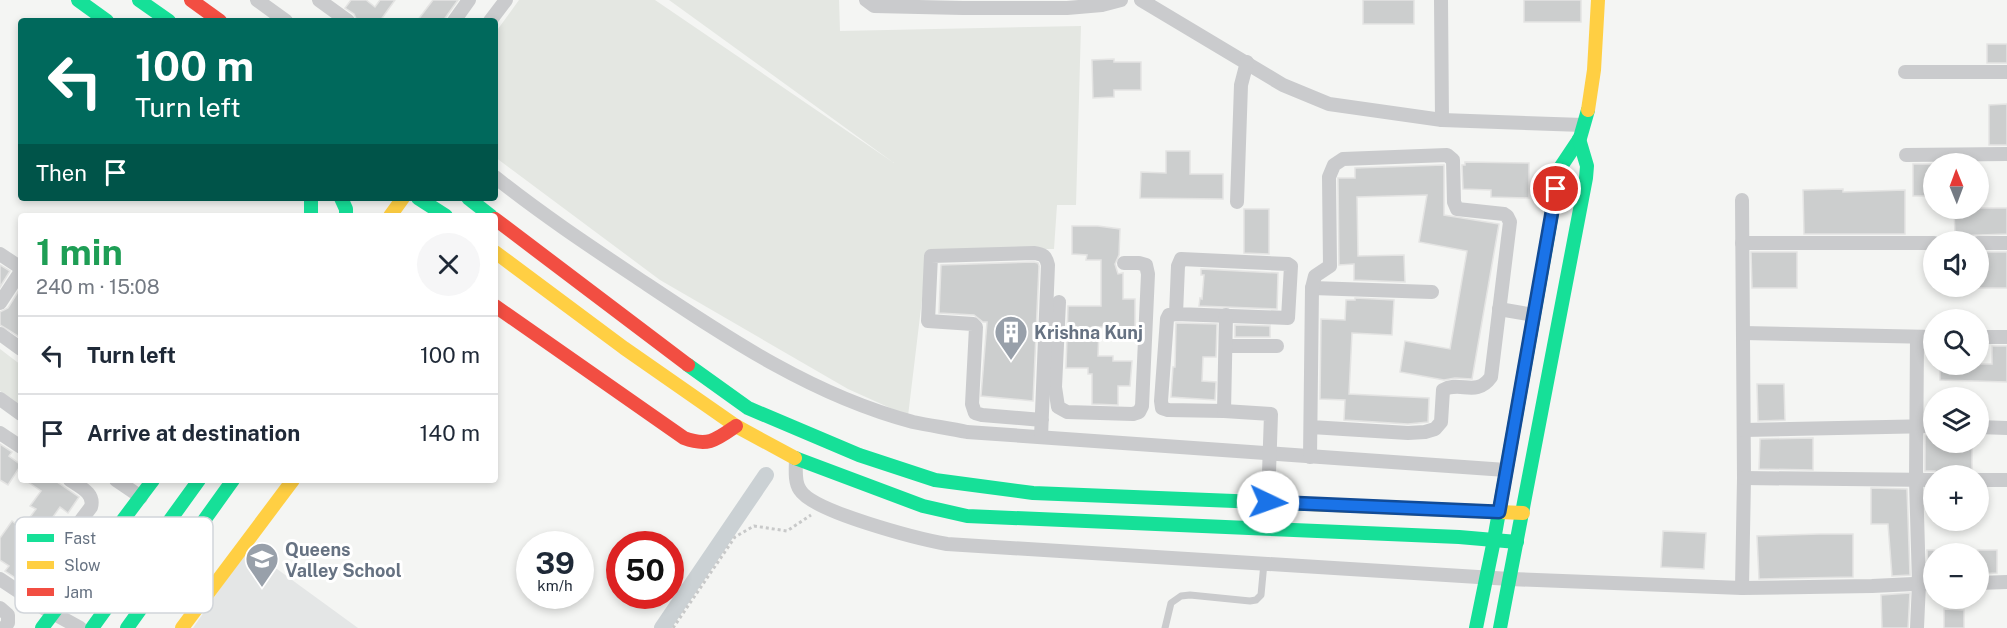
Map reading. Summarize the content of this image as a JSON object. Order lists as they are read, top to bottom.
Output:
{
  "places": {
    "building": ["Krishna Kunj"],
    "school or university": ["Queens Valley School"]
  },
  "legend": ["Fast", "Slow", "Jam"],
  "north": "top",
  "page": {
    "turn": ["100 m", "Turn left"],
    "then": "Then",
    "map_buttons": ["+", "−"],
    "heading": ["1 min", "240 m · 15:08"],
    "list": [
      {
        "name": "Turn left",
        "value": "100 m"
      },
      {
        "name": "Arrive at destination",
        "value": "140 m"
      }
    ],
    "speed": "39 km/h",
    "limit": "50"
  }
}
